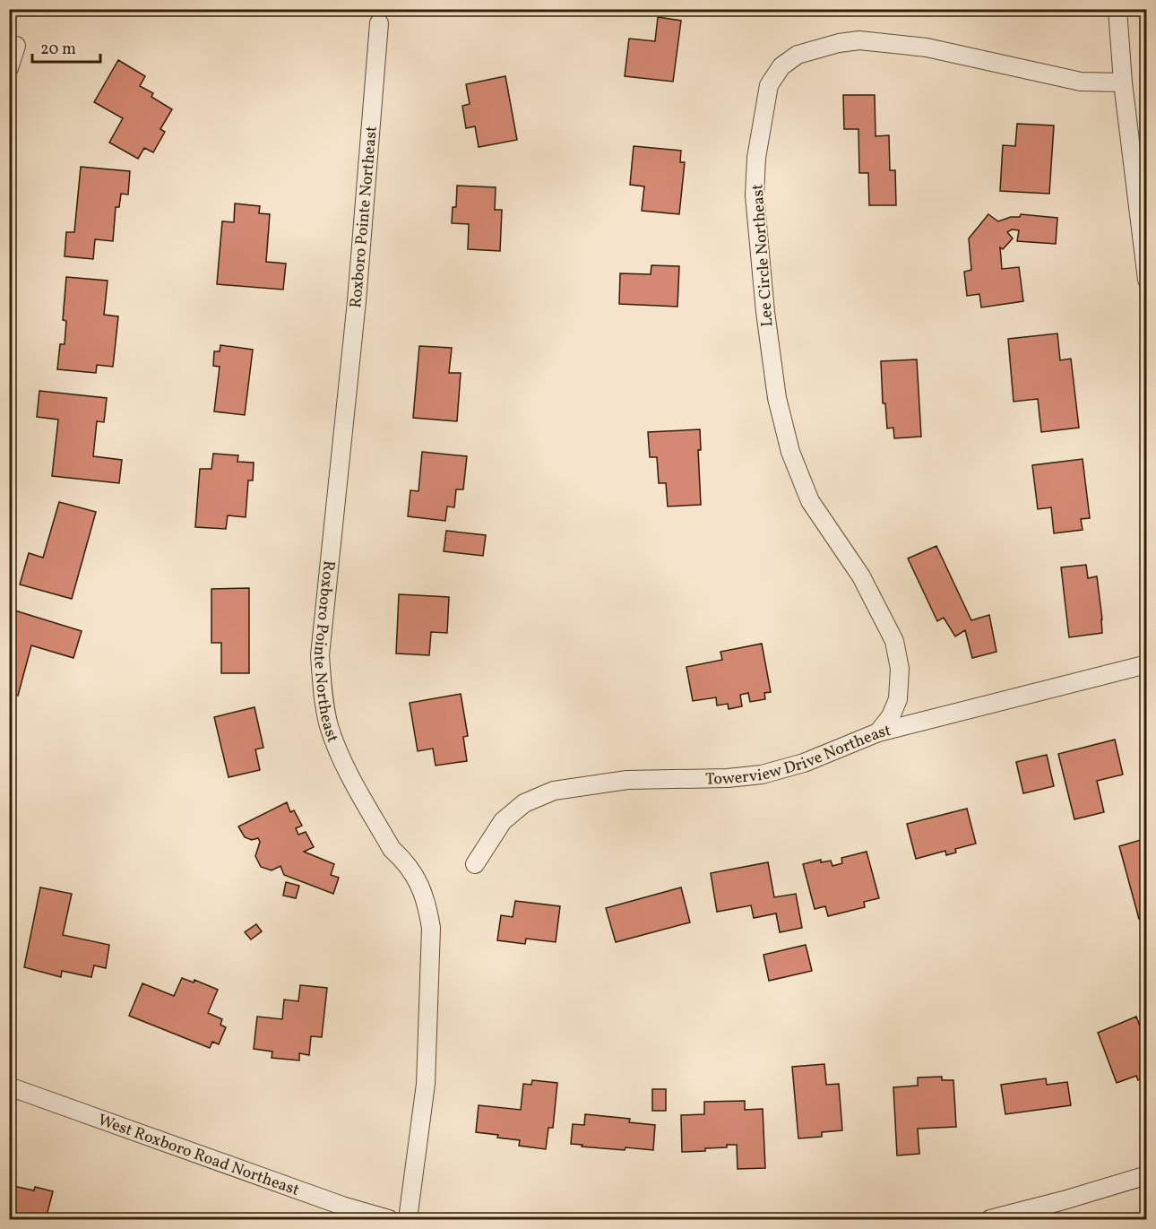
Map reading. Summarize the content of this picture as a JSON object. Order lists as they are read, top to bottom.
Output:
{
  "streets": {
    "street": [
      "Roxboro Pointe Northeast",
      "Lee Circle Northeast",
      "Towerview Drive Northeast",
      "West Roxboro Road Northeast"
    ]
  },
  "crossings": [
    ["Lee Circle Northeast", "Towerview Drive Northeast"]
  ],
  "scale_bar": "20 m"
}
